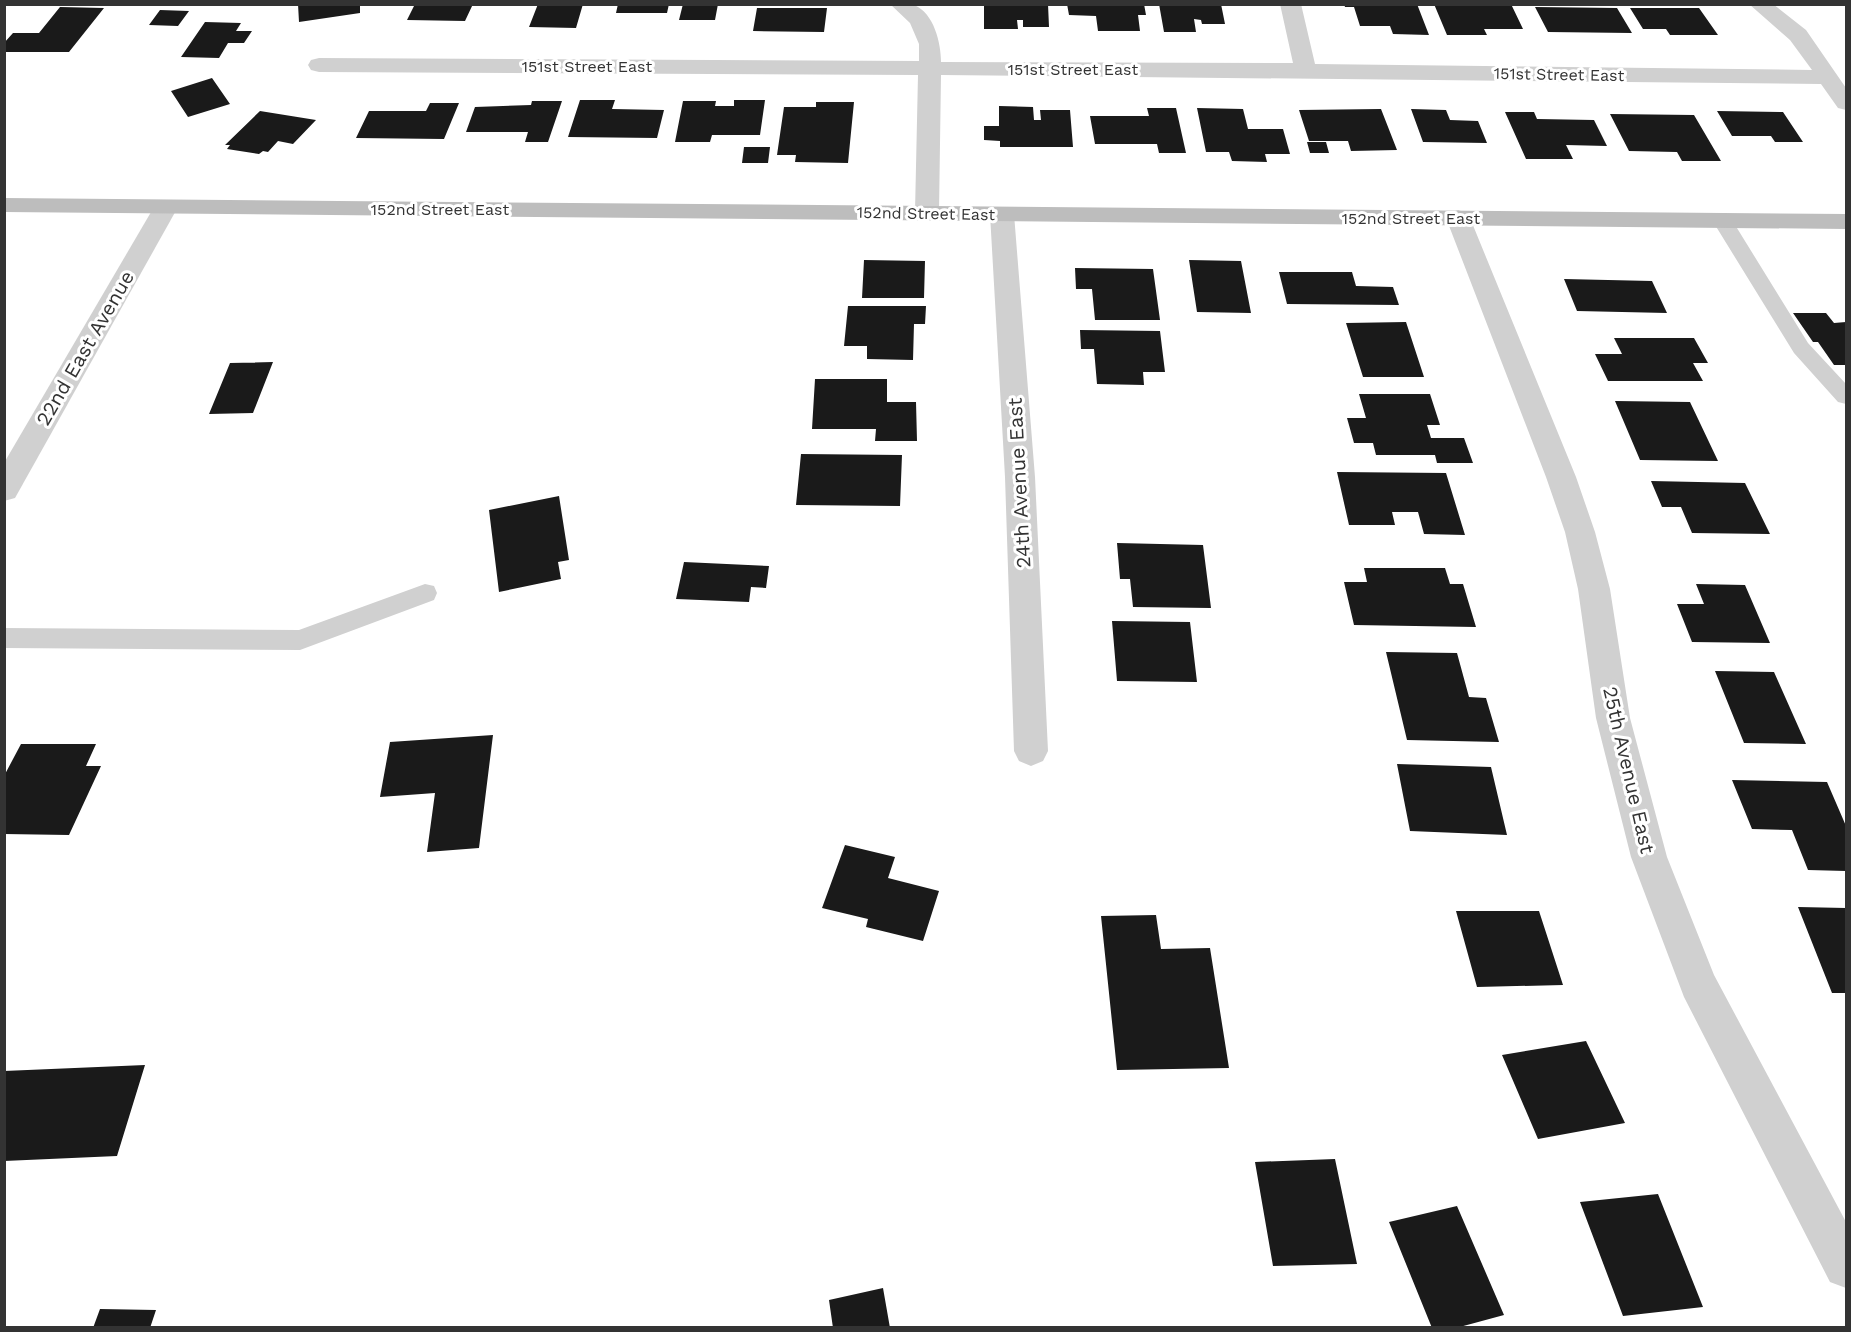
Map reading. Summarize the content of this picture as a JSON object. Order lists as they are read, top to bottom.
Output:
{
  "streets": {
    "main road": ["152nd Street East"],
    "street": [
      "151st Street East",
      "22nd East Avenue",
      "24th Avenue East",
      "25th Avenue East"
    ]
  },
  "crossings": [
    ["152nd Street East", "22nd East Avenue"],
    ["152nd Street East", "24th Avenue East"],
    ["152nd Street East", "25th Avenue East"]
  ]
}
